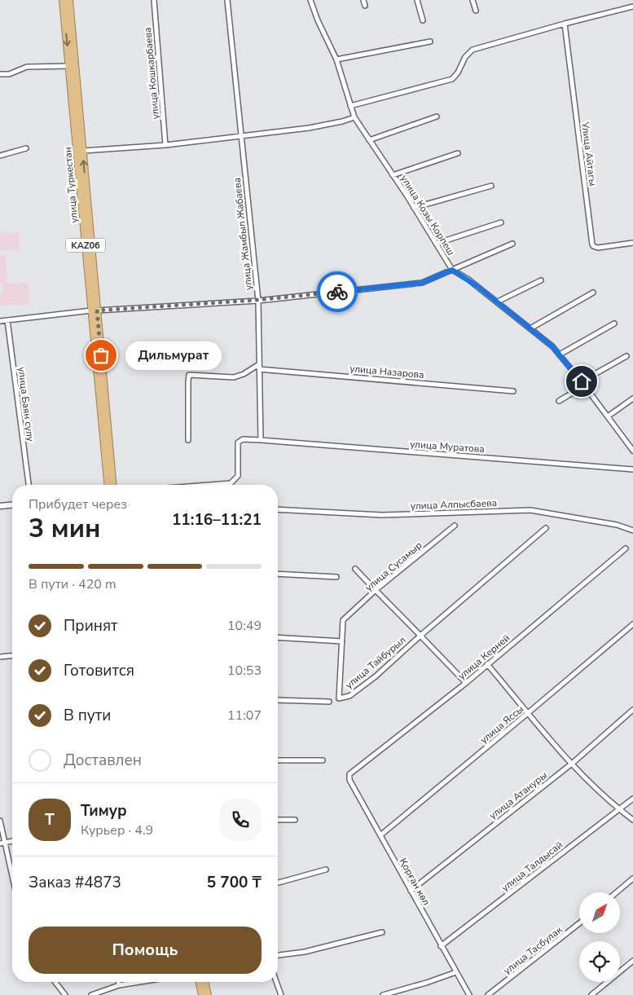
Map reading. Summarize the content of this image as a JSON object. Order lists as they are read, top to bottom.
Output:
{
  "streets": {
    "highway": ["улица Туркестан", "KАZ06"],
    "street": [
      "улица Кошкарбаева",
      "Улица Айтагы",
      "улица Козы Корпеш",
      "улица Жамбыл Жабаева",
      "улица Назарова",
      "улица Баян сулу",
      "улица Муратова",
      "улица Алпысбаева",
      "улица Сусамыр",
      "улица Керней",
      "улица Тайбурыл",
      "улица Яссы",
      "улица Атануры",
      "улица Талдысай",
      "Қорған көл",
      "улица Тасбулак"
    ]
  },
  "crossings": [
    ["улица Жамбыл Жабаева", "улица Назарова"],
    ["улица Жамбыл Жабаева", "улица Муратова"],
    ["улица Сусамыр", "улица Тайбурыл"],
    ["улица Керней", "Қорған көл"],
    ["улица Яссы", "Қорған көл"],
    ["улица Атануры", "Қорған көл"],
    ["улица Талдысай", "Қорған көл"]
  ],
  "places": ["Дильмурат"],
  "north": "top right",
  "page": {
    "bubble": "Дильмурат",
    "heading": ["3 мин", "Прибудет через", "11:16–11:21"],
    "panel": [
      "Тимур",
      "Курьер · 4.9",
      "Заказ #4873",
      "5 700 ₸"
    ],
    "bar": "В пути · 420 m",
    "list": [
      ["Принят", "10:49"],
      ["Готовится", "10:53"],
      ["В пути", "11:07"],
      "Доставлен"
    ],
    "round": "Т",
    "buttons": "Помощь"
  }
}
